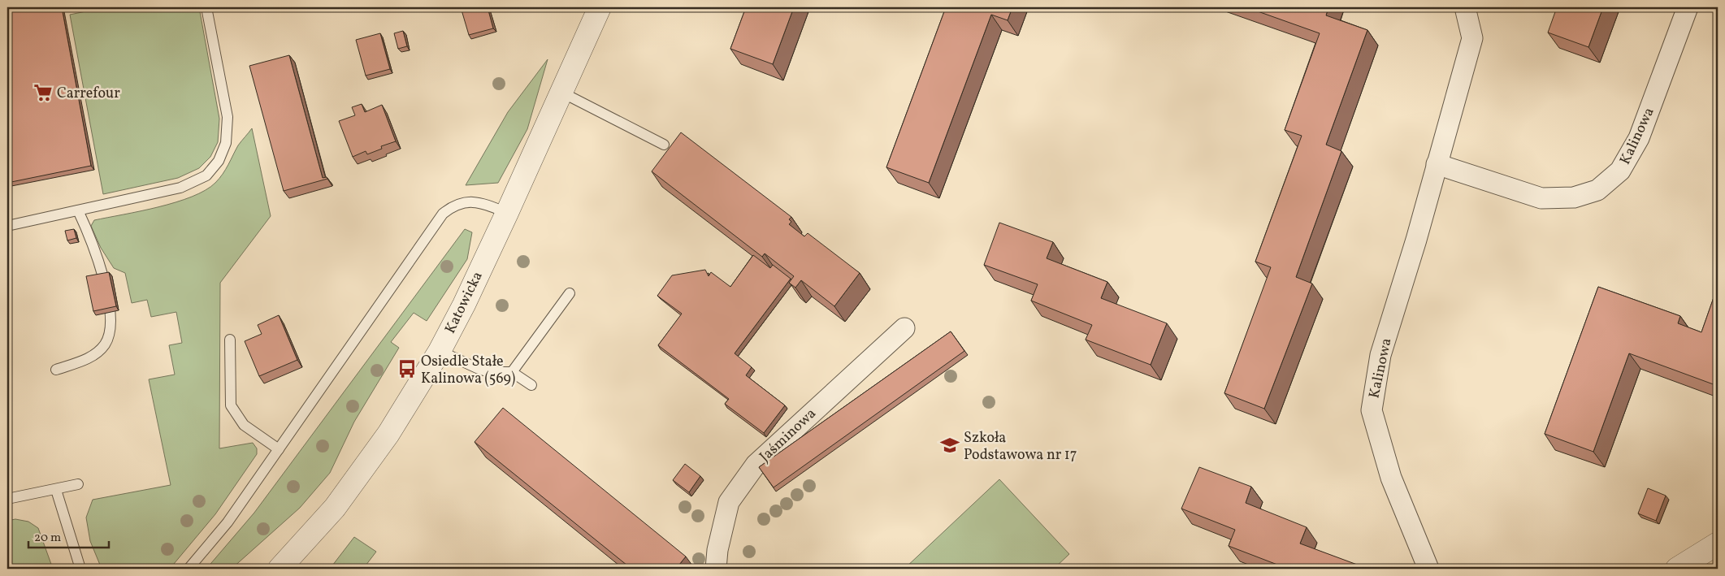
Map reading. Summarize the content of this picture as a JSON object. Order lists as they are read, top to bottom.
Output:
{
  "streets": {
    "street": ["Kalinowa", "Katowicka", "Jaśminowa"]
  },
  "places": {
    "supermarket": ["Carrefour"],
    "bus stop": ["Osiedle Stałe Kalinowa (569)"],
    "school or university": ["Szkoła Podstawowa nr 17"]
  },
  "scale_bar": "20 m"
}
